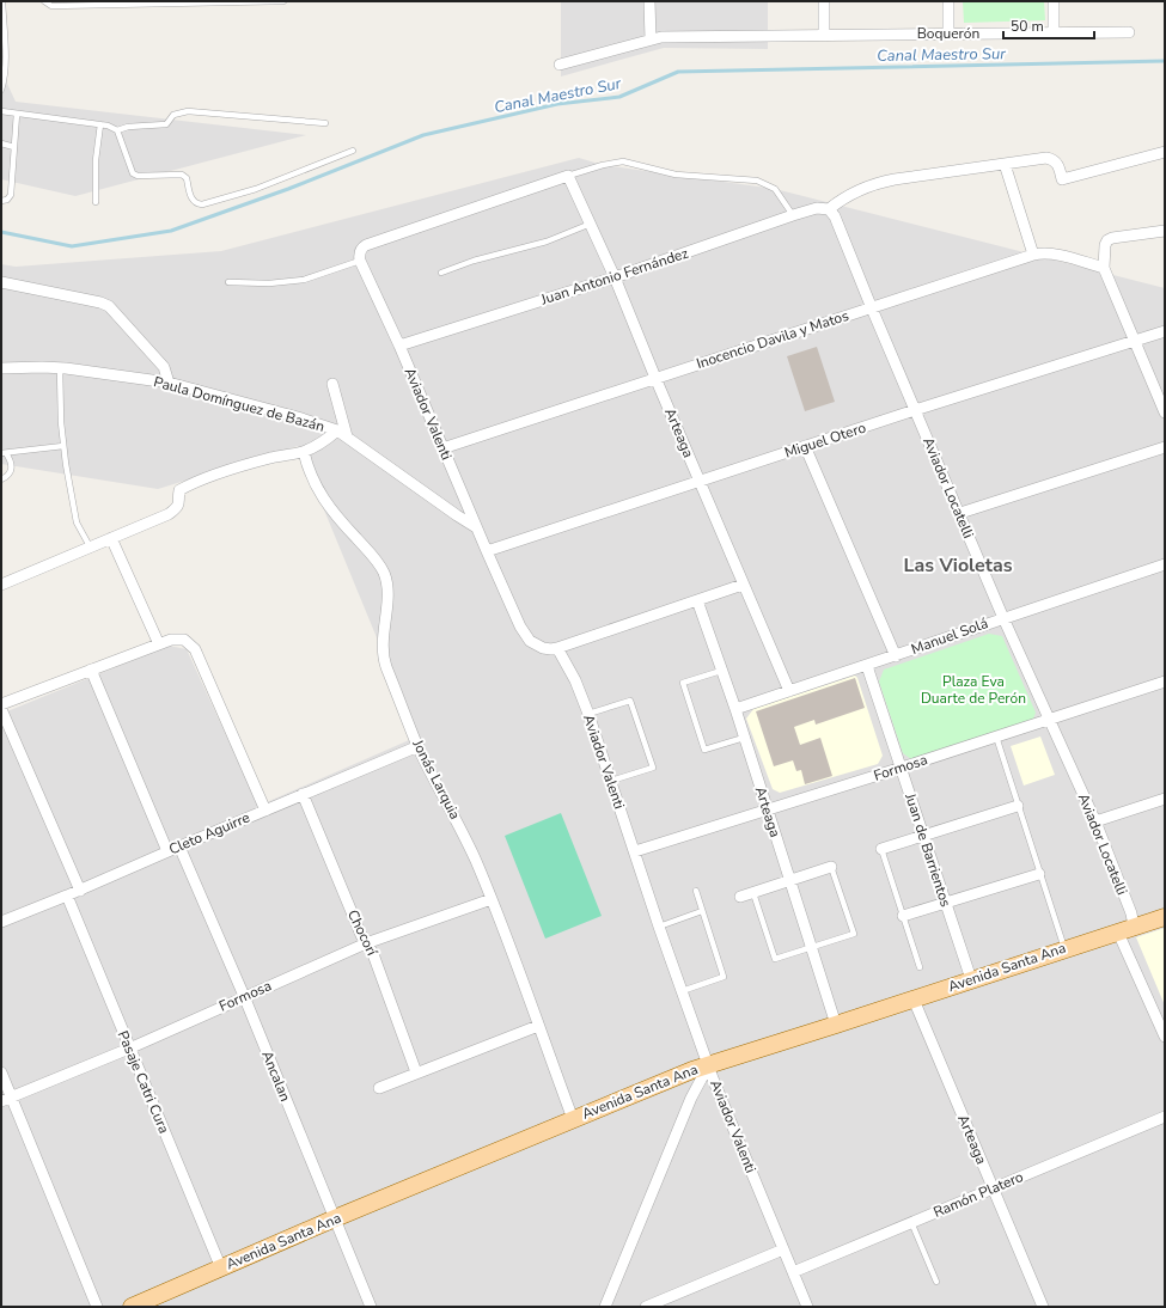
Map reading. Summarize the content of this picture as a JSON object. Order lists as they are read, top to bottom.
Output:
{
  "streets": {
    "main road": ["Avenida Santa Ana"],
    "street": [
      "Boquerón",
      "Juan Antonio Fernández",
      "Inocencio Davila y Matos",
      "Paula Domínguez de Bazán",
      "Aviador Valenti",
      "Arteaga",
      "Miguel Otero",
      "Aviador Locatelli",
      "Manuel Solá",
      "Formosa",
      "Jonás Larquia",
      "Cleto Aguirre",
      "Juan de Barrientos",
      "Chocorí",
      "Ancalan",
      "Pasaje Catri Cura",
      "Ramón Platero"
    ]
  },
  "crossings": [
    ["Juan Antonio Fernández", "Aviador Valenti"],
    ["Juan Antonio Fernández", "Arteaga"],
    ["Juan Antonio Fernández", "Aviador Locatelli"],
    ["Inocencio Davila y Matos", "Aviador Valenti"],
    ["Inocencio Davila y Matos", "Arteaga"],
    ["Inocencio Davila y Matos", "Aviador Locatelli"],
    ["Paula Domínguez de Bazán", "Aviador Valenti"],
    ["Aviador Valenti", "Miguel Otero"],
    ["Aviador Valenti", "Formosa"],
    ["Aviador Valenti", "Avenida Santa Ana"],
    ["Aviador Valenti", "Ramón Platero"],
    ["Arteaga", "Miguel Otero"],
    ["Arteaga", "Manuel Solá"],
    ["Arteaga", "Formosa"],
    ["Arteaga", "Avenida Santa Ana"],
    ["Arteaga", "Ramón Platero"],
    ["Miguel Otero", "Aviador Locatelli"],
    ["Aviador Locatelli", "Manuel Solá"],
    ["Aviador Locatelli", "Formosa"],
    ["Aviador Locatelli", "Avenida Santa Ana"],
    ["Manuel Solá", "Juan de Barrientos"],
    ["Formosa", "Jonás Larquia"],
    ["Formosa", "Juan de Barrientos"],
    ["Formosa", "Chocorí"],
    ["Formosa", "Ancalan"],
    ["Formosa", "Pasaje Catri Cura"],
    ["Jonás Larquia", "Cleto Aguirre"],
    ["Jonás Larquia", "Avenida Santa Ana"],
    ["Cleto Aguirre", "Chocorí"],
    ["Cleto Aguirre", "Ancalan"],
    ["Cleto Aguirre", "Pasaje Catri Cura"],
    ["Juan de Barrientos", "Avenida Santa Ana"],
    ["Avenida Santa Ana", "Ancalan"],
    ["Avenida Santa Ana", "Pasaje Catri Cura"]
  ],
  "districts": ["Las Violetas"],
  "water": ["Canal Maestro Sur"],
  "parks": ["Plaza Eva Duarte de Perón"],
  "scale_bar": "50 m"
}
